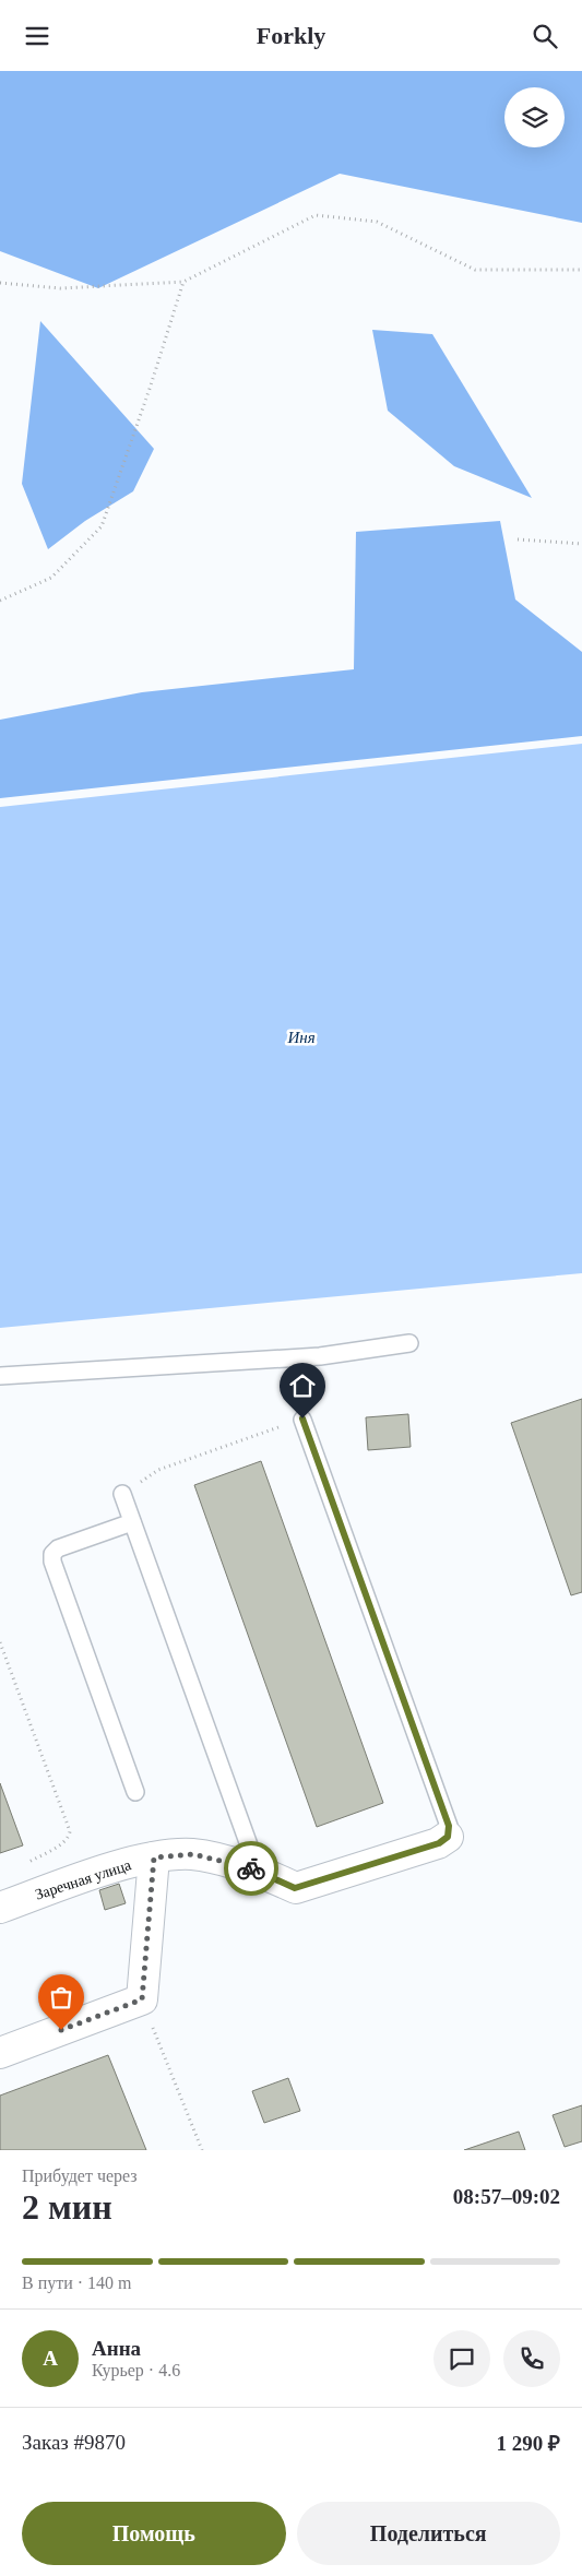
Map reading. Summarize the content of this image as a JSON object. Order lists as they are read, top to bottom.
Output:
{
  "streets": {
    "street": ["Заречная улица"]
  },
  "water": ["Иня"],
  "page": {
    "header": "Forkly",
    "heading": ["2 мин", "Прибудет через", "08:57–09:02"],
    "panel": [
      "Анна",
      "Курьер · 4.6",
      "Заказ #9870",
      "1 290 ₽"
    ],
    "bar": "В пути · 140 m",
    "round": "А",
    "buttons": ["Помощь", "Поделиться"]
  }
}
